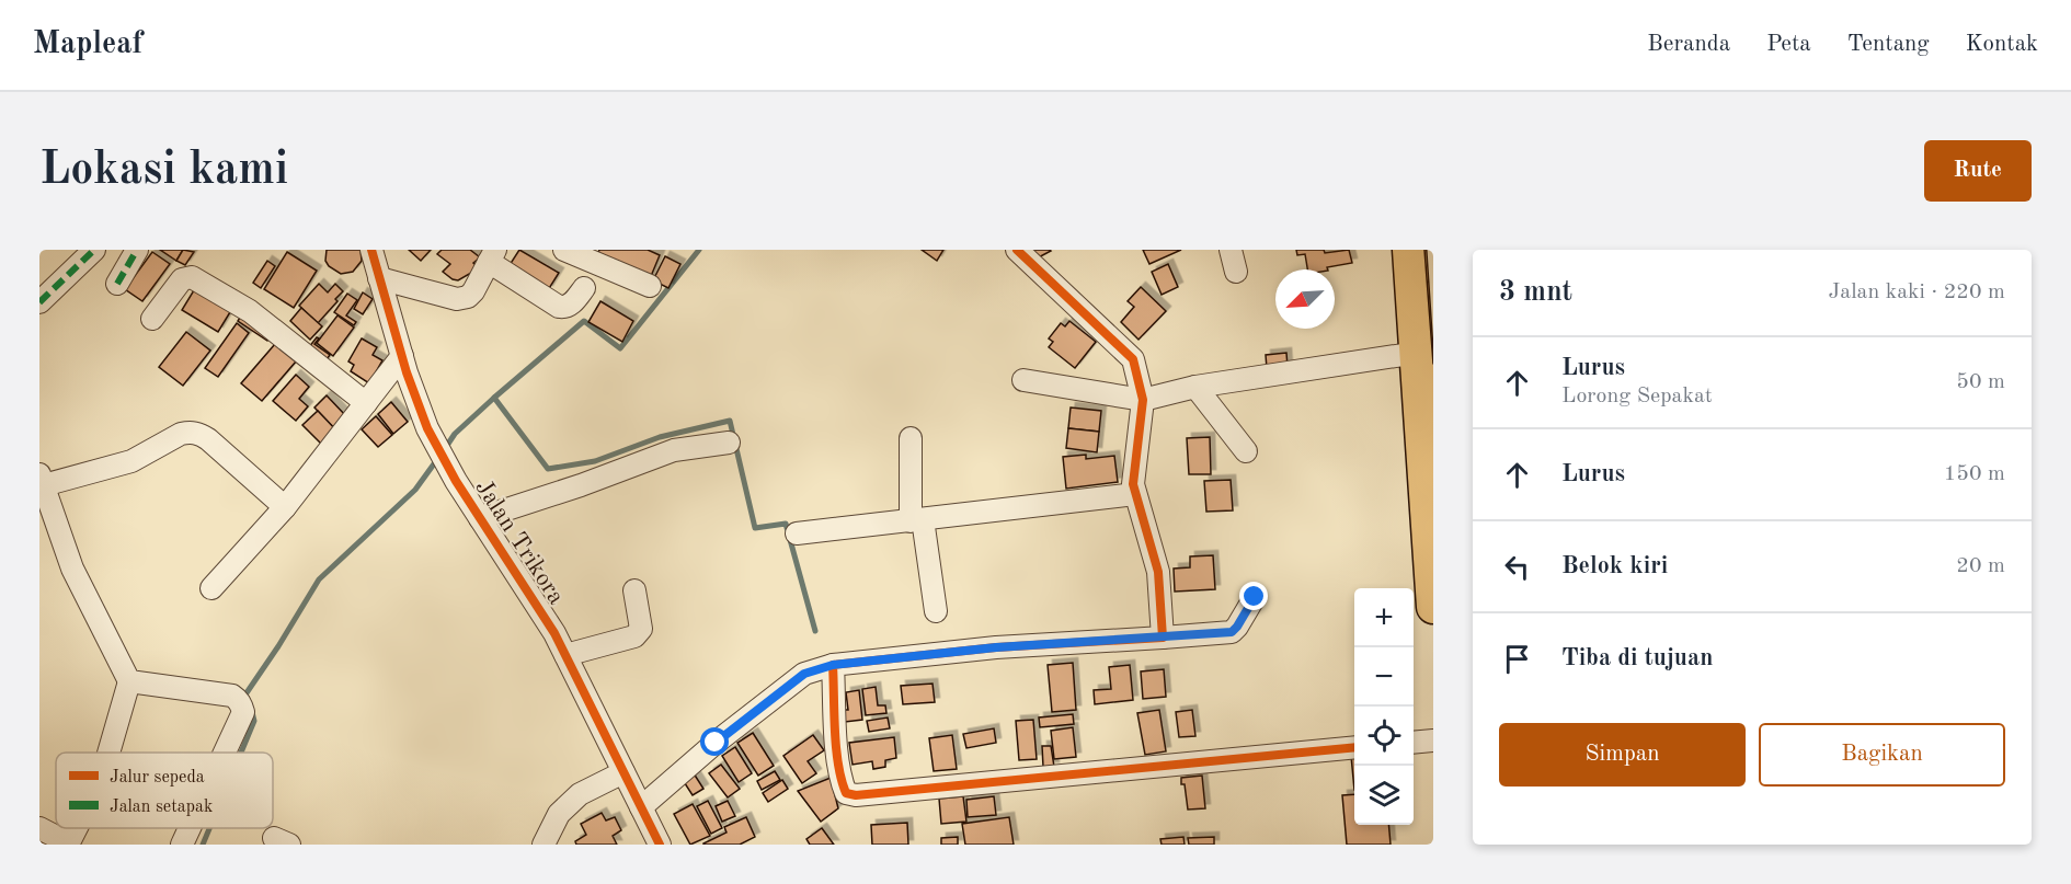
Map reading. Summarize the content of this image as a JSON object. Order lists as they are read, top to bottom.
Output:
{
  "streets": {
    "street": ["Jalan Trikora"]
  },
  "legend": ["Jalur sepeda", "Jalan setapak"],
  "north": "bottom left",
  "page": {
    "header": "Mapleaf",
    "nav": [
      "Beranda",
      "Peta",
      "Tentang",
      "Kontak"
    ],
    "buttons": [
      "Rute",
      ["Simpan", "Bagikan"]
    ],
    "title": "Lokasi kami",
    "heading": ["3 mnt", "Jalan kaki · 220 m"],
    "list": [
      ["Lurus", "Lorong Sepakat", "50 m"],
      ["Lurus", "150 m"],
      ["Belok kiri", "20 m"],
      "Tiba di tujuan"
    ],
    "map_buttons": ["+", "−"]
  }
}
